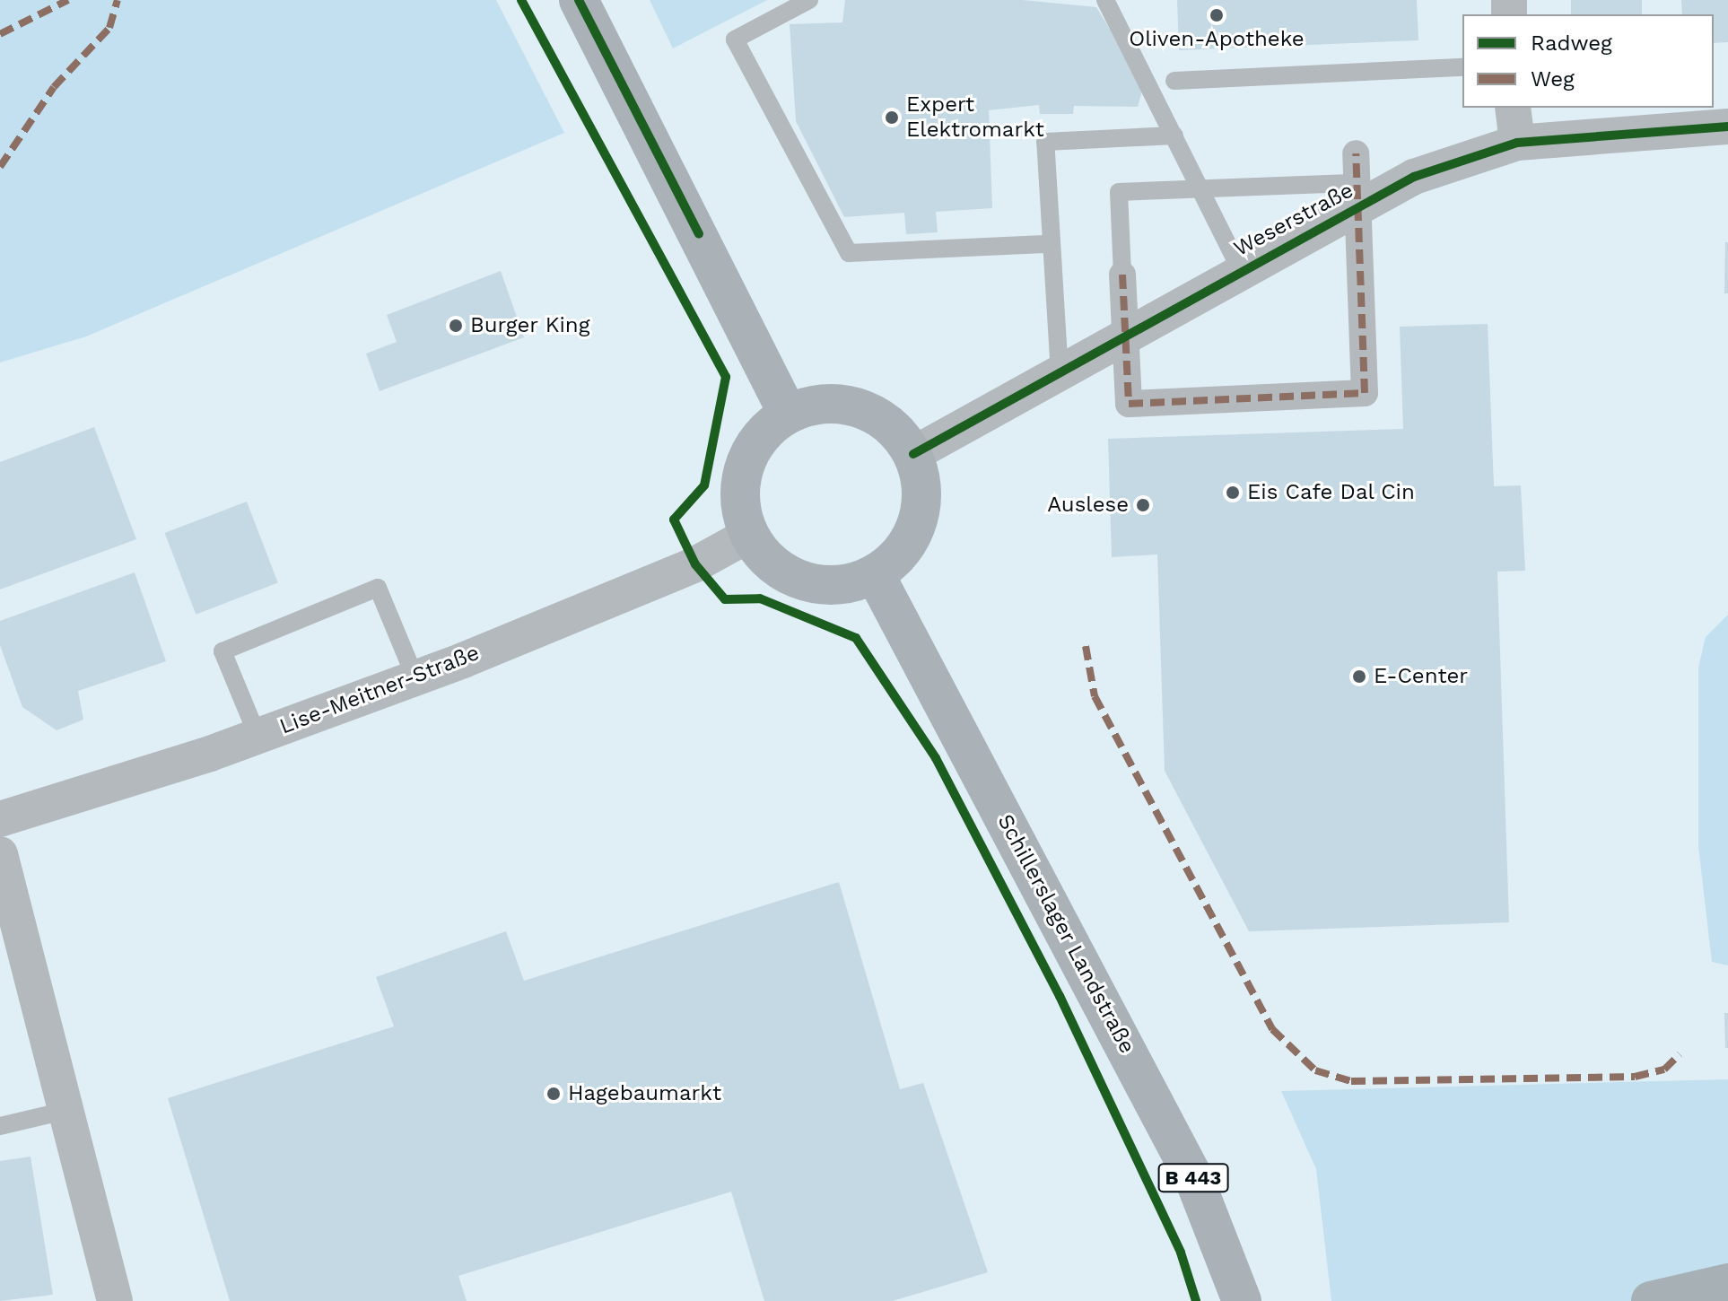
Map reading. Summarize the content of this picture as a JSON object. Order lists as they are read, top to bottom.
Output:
{
  "streets": {
    "main road": ["Schillerslager Landstraße", "B 443"],
    "street": ["Weserstraße", "Lise-Meitner-Straße"]
  },
  "crossings": [
    ["Weserstraße", "Lise-Meitner-Straße"],
    ["Weserstraße", "Schillerslager Landstraße"],
    ["Lise-Meitner-Straße", "Schillerslager Landstraße"]
  ],
  "places": [
    "Oliven-Apotheke",
    "Expert Elektromarkt",
    "Burger King",
    "Eis Cafe Dal Cin",
    "Auslese",
    "E-Center",
    "Hagebaumarkt"
  ],
  "legend": ["Radweg", "Weg"]
}
